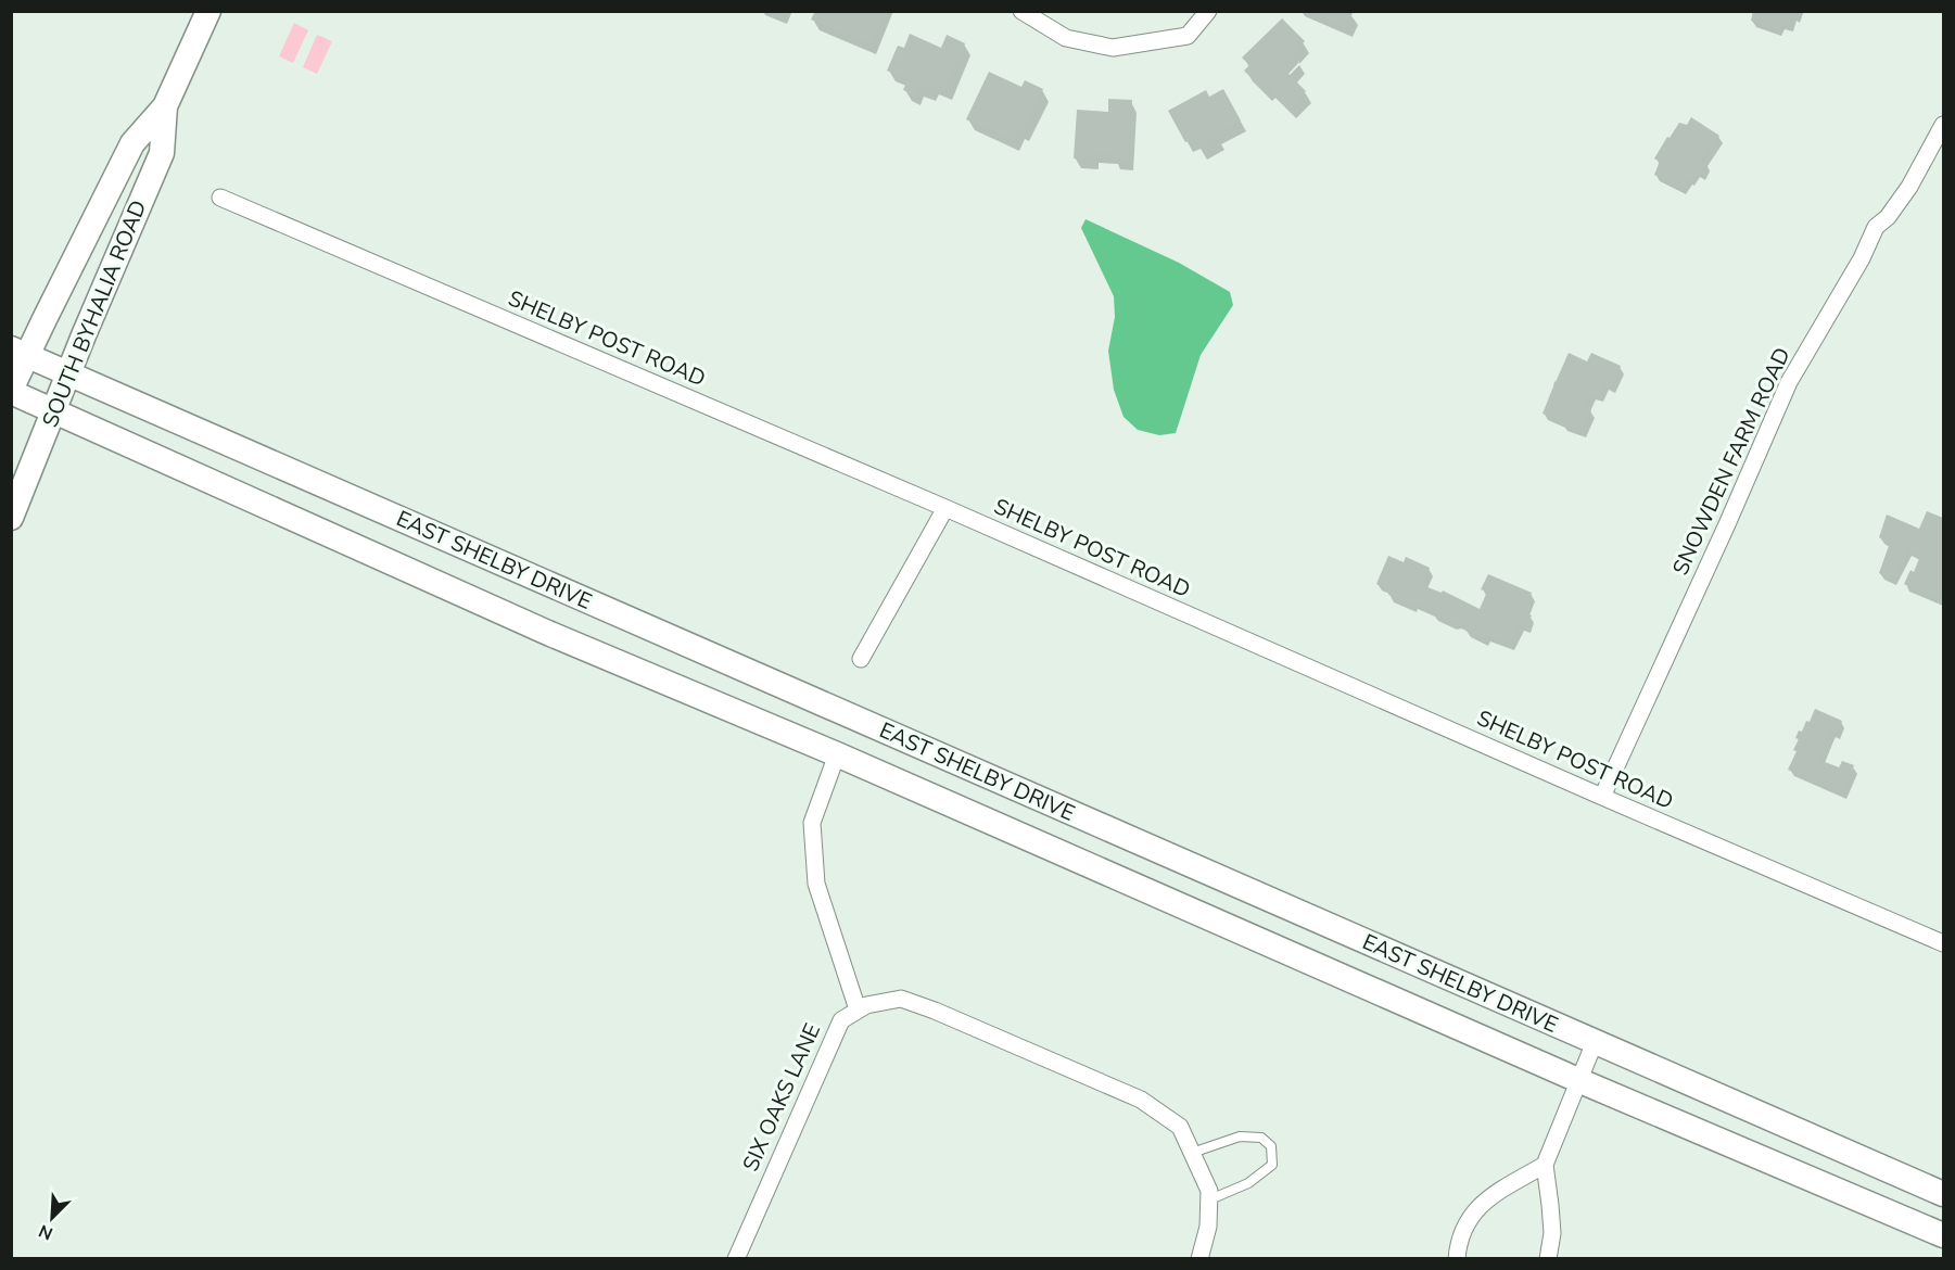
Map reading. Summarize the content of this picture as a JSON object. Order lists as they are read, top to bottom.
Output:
{
  "streets": {
    "main road": ["SOUTH BYHALIA ROAD", "EAST SHELBY DRIVE"],
    "street": ["SHELBY POST ROAD", "SNOWDEN FARM ROAD", "SIX OAKS LANE"]
  },
  "crossings": [
    ["SOUTH BYHALIA ROAD", "EAST SHELBY DRIVE"],
    ["SHELBY POST ROAD", "SNOWDEN FARM ROAD"]
  ],
  "north": "bottom left"
}
